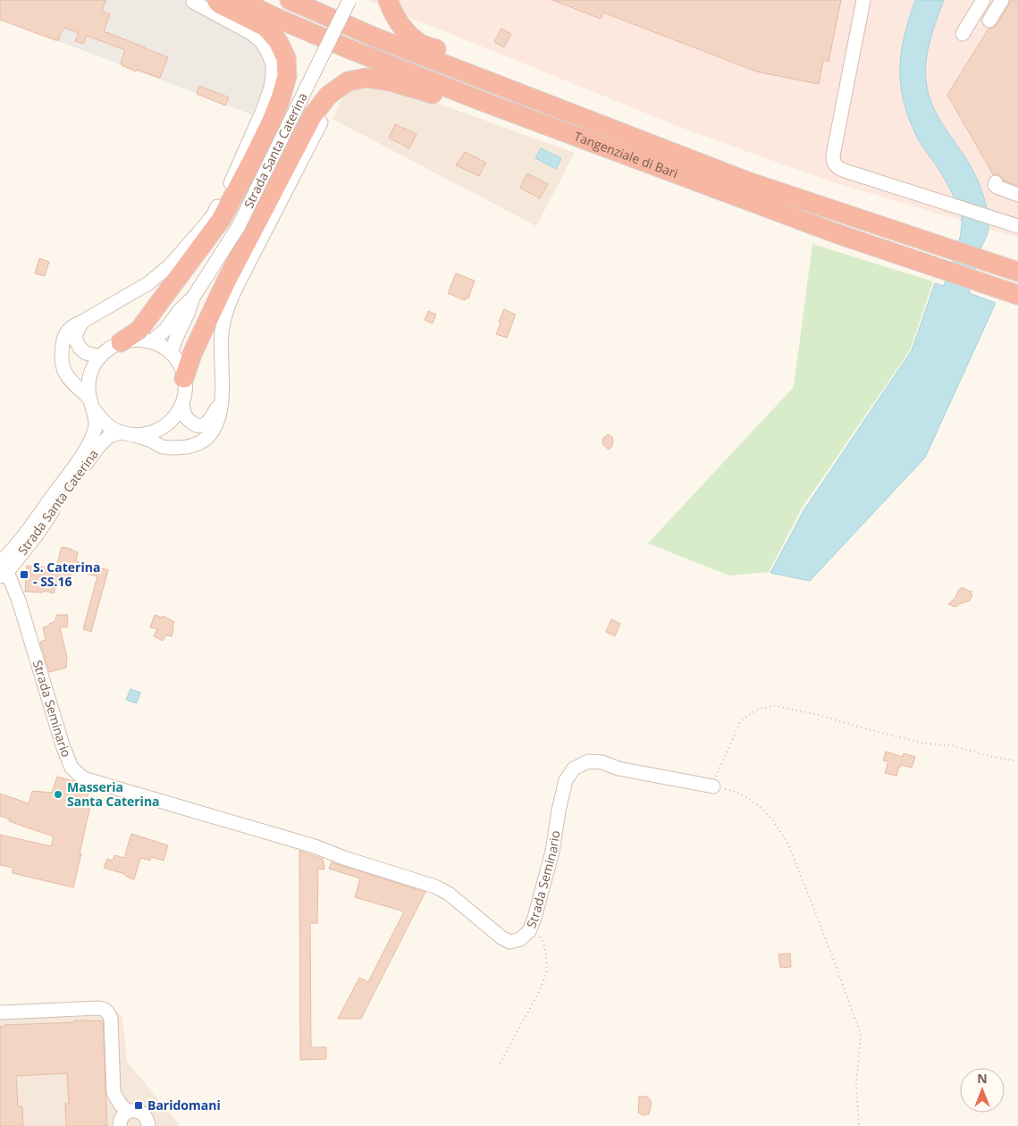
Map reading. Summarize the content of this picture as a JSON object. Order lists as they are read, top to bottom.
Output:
{
  "streets": {
    "highway": ["Tangenziale di Bari"],
    "street": ["Strada Santa Caterina", "Strada Seminario"]
  },
  "crossings": [
    ["Strada Santa Caterina", "Strada Seminario"]
  ],
  "places": {
    "transit": ["S. Caterina - SS.16", "Baridomani"],
    "other": ["Masseria Santa Caterina"]
  },
  "north": "top"
}
